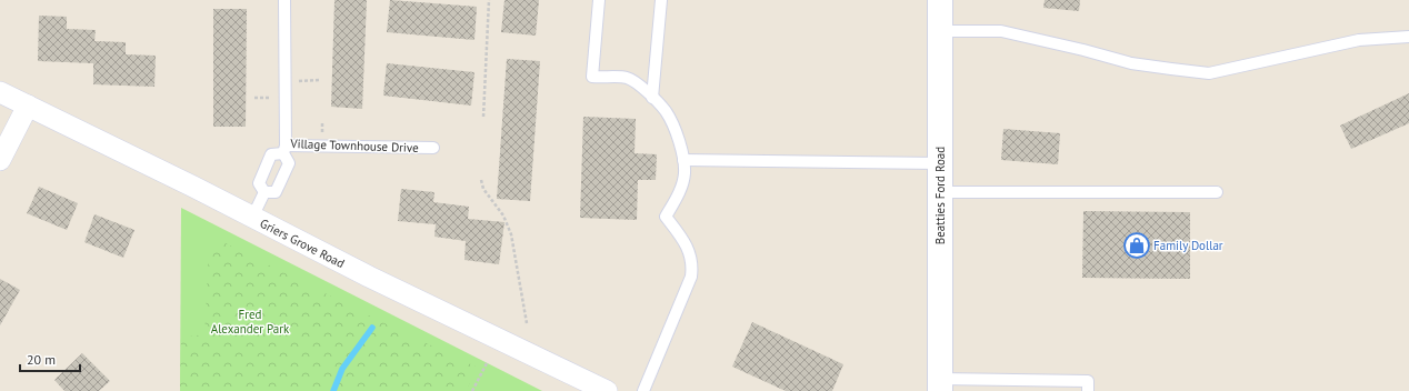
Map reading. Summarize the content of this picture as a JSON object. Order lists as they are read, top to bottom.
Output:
{
  "streets": {
    "main road": ["Beatties Ford Road"],
    "street": ["Griers Grove Road"],
    "lane": ["Village Townhouse Drive"]
  },
  "parks": ["Fred Alexander Park"],
  "places": {
    "shop": ["Family Dollar"]
  },
  "scale_bar": "20 m"
}
